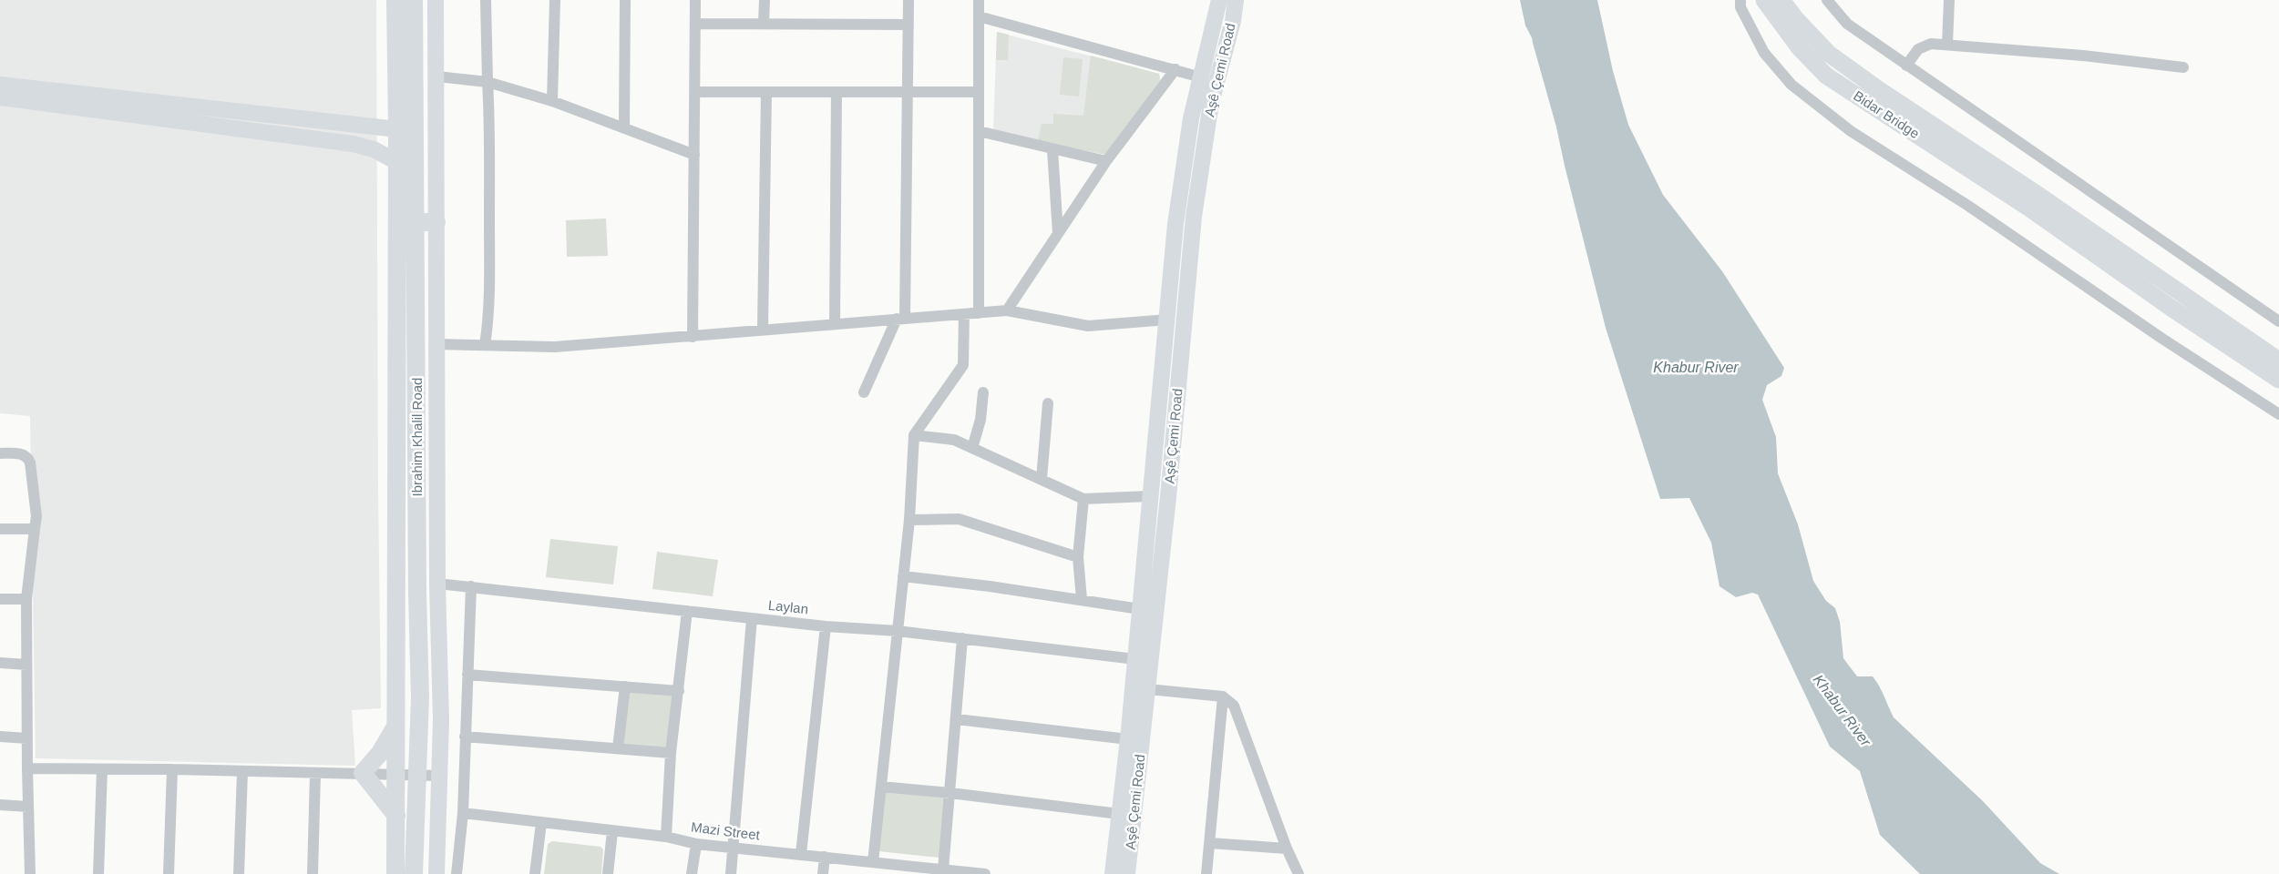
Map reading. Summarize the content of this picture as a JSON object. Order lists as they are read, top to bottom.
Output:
{
  "streets": {
    "highway": ["Ibrahim Khalil Road"],
    "main road": ["Aşê Çemi Road", "Bidar Bridge"],
    "street": ["Laylan", "Mazi Street"]
  },
  "crossings": [
    ["Aşê Çemi Road", "Laylan"],
    ["Ibrahim Khalil Road", "Laylan"]
  ],
  "water": ["Khabur River"]
}
